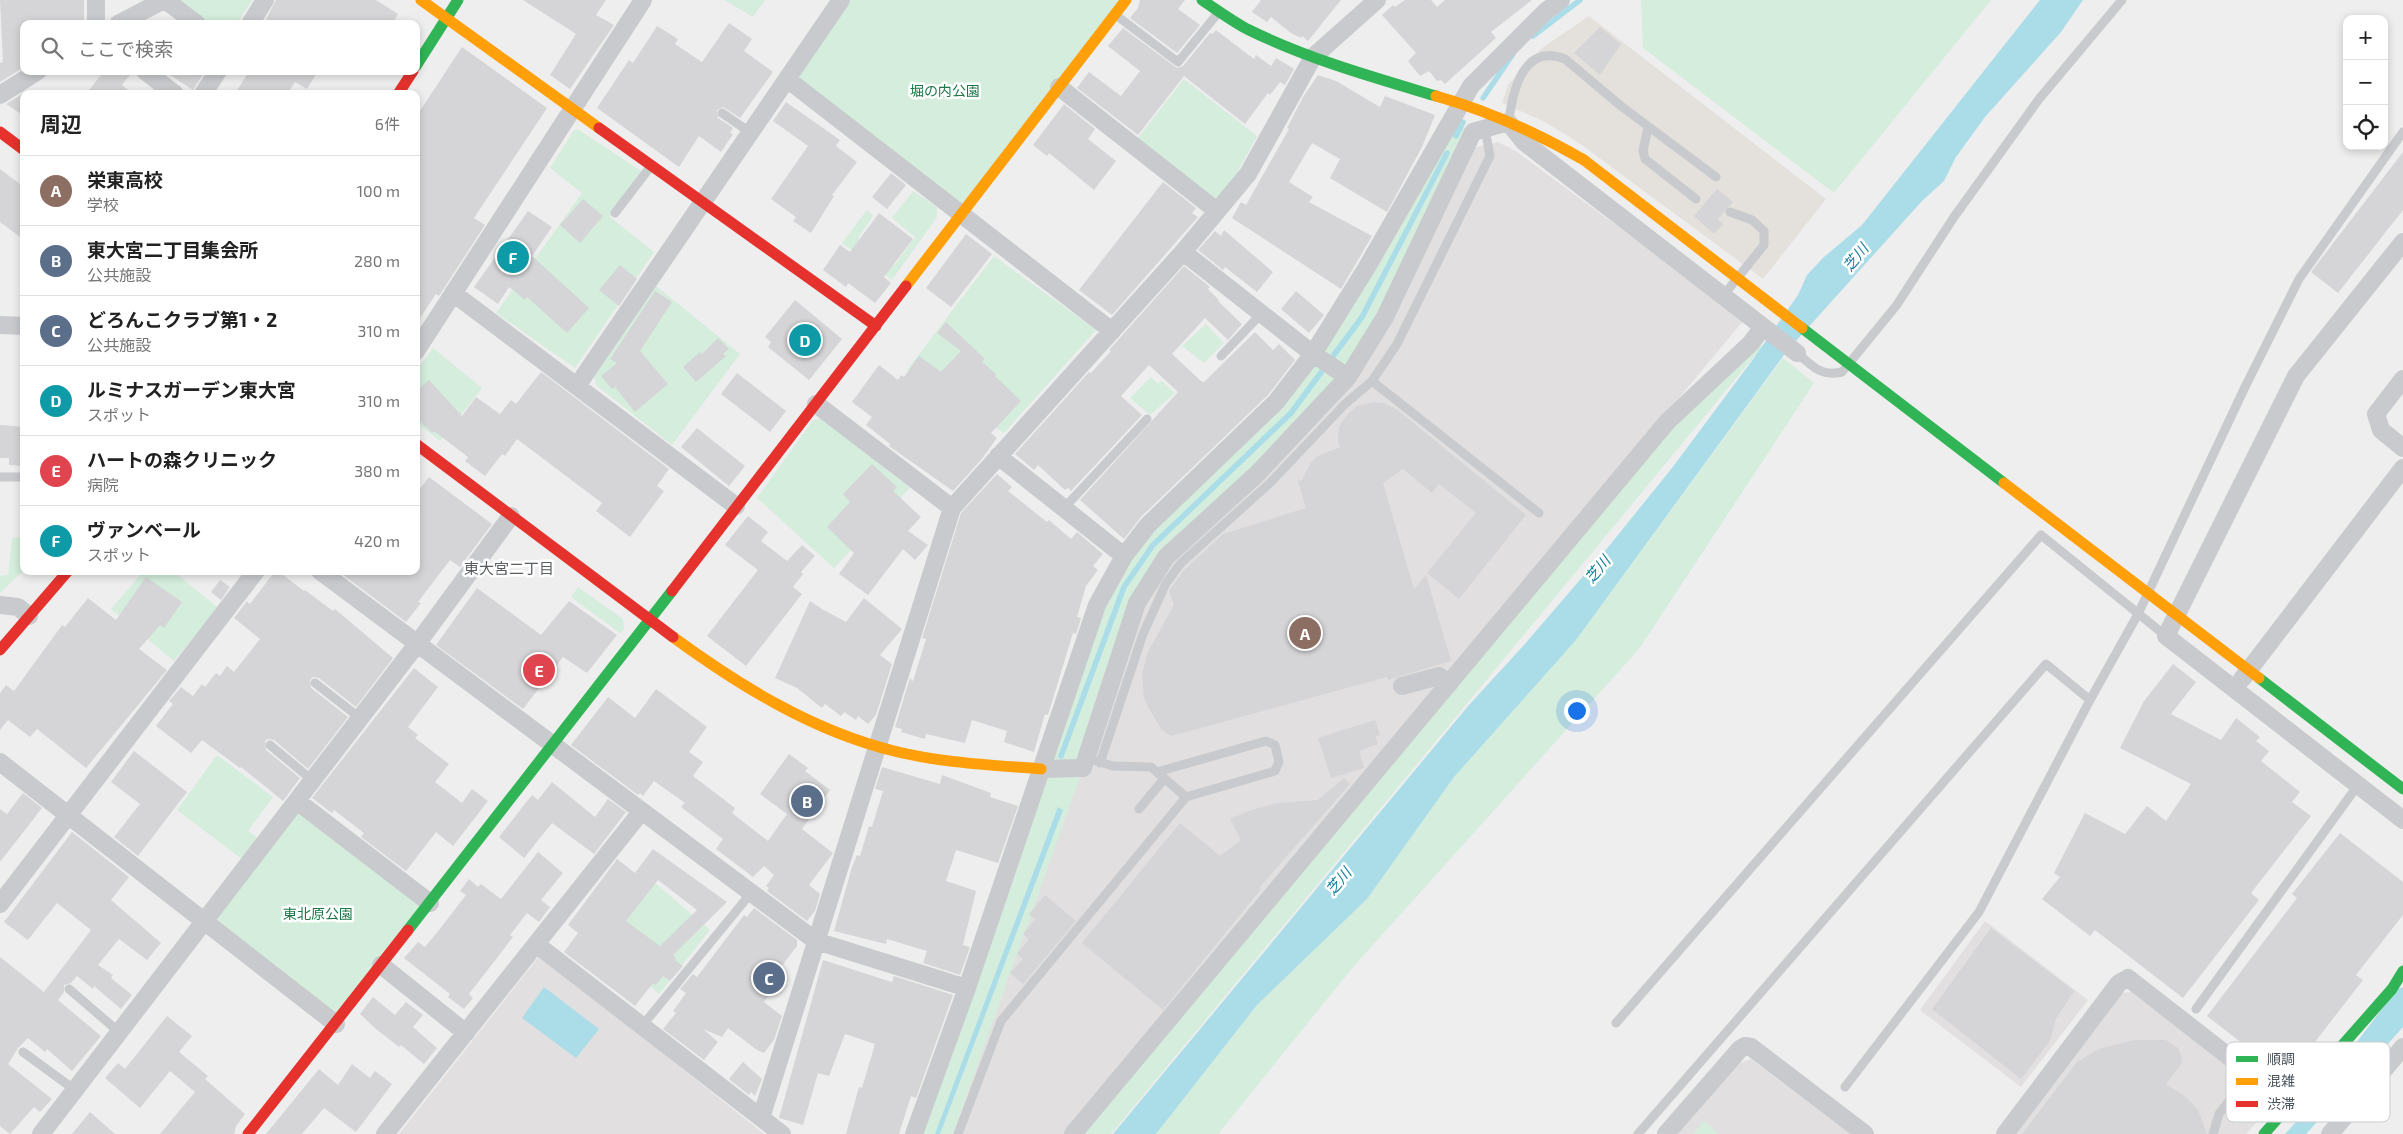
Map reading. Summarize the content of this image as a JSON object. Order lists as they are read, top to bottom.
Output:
{
  "districts": ["東大宮二丁目"],
  "water": ["芝川"],
  "parks": ["堀の内公園", "東北原公園"],
  "legend": ["順調", "混雑", "渋滞"],
  "page": {
    "map_buttons": ["+", "−"],
    "search": "ここで検索",
    "heading": ["周辺", "6件"],
    "list": [
      {
        "mark": "A",
        "name": "栄東高校",
        "note": "学校",
        "value": "100 m"
      },
      {
        "mark": "B",
        "name": "東大宮二丁目集会所",
        "note": "公共施設",
        "value": "280 m"
      },
      {
        "mark": "C",
        "name": "どろんこクラブ第1・2",
        "note": "公共施設",
        "value": "310 m"
      },
      {
        "mark": "D",
        "name": "ルミナスガーデン東大宮",
        "note": "スポット",
        "value": "310 m"
      },
      {
        "mark": "E",
        "name": "ハートの森クリニック",
        "note": "病院",
        "value": "380 m"
      },
      {
        "mark": "F",
        "name": "ヴァンベール",
        "note": "スポット",
        "value": "420 m"
      }
    ],
    "pins": [
      "F",
      "D",
      "A",
      "E",
      "B",
      "C"
    ]
  }
}
